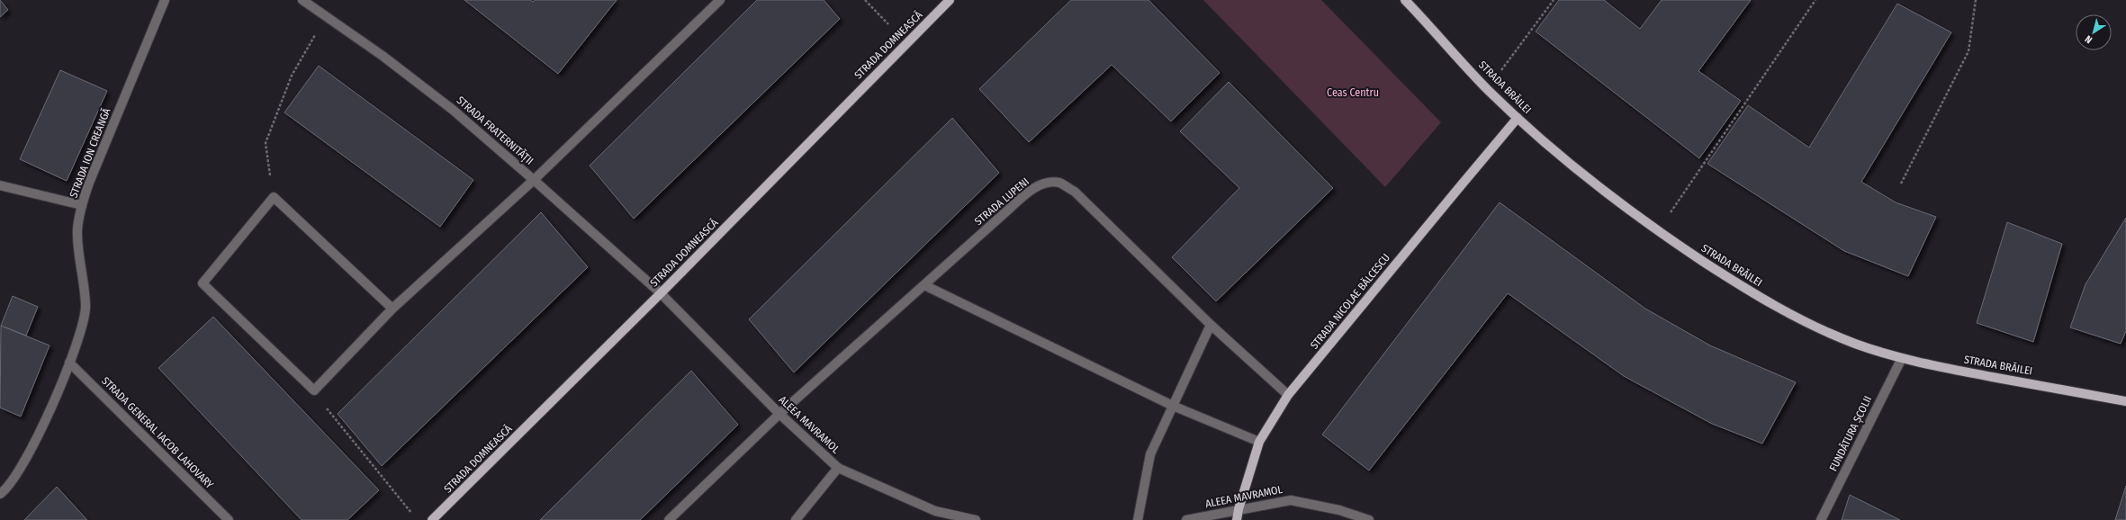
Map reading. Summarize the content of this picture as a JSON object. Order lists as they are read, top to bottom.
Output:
{
  "streets": {
    "main road": ["STRADA DOMNEASCĂ", "STRADA BRĂILEI", "STRADA NICOLAE BĂLCESCU"],
    "street": [
      "STRADA FRATERNITĂȚII",
      "STRADA ION CREANGĂ",
      "STRADA LUPENI",
      "ALEEA MAVRAMOL",
      "STRADA GENERAL IACOB LAHOVARY",
      "FUNDĂTURA ȘCOLII"
    ]
  },
  "crossings": [
    ["STRADA DOMNEASCĂ", "STRADA FRATERNITĂȚII"],
    ["STRADA DOMNEASCĂ", "ALEEA MAVRAMOL"],
    ["STRADA BRĂILEI", "STRADA NICOLAE BĂLCESCU"],
    ["STRADA BRĂILEI", "FUNDĂTURA ȘCOLII"],
    ["STRADA FRATERNITĂȚII", "ALEEA MAVRAMOL"],
    ["STRADA ION CREANGĂ", "STRADA GENERAL IACOB LAHOVARY"],
    ["STRADA LUPENI", "STRADA NICOLAE BĂLCESCU"],
    ["STRADA LUPENI", "ALEEA MAVRAMOL"],
    ["STRADA NICOLAE BĂLCESCU", "ALEEA MAVRAMOL"]
  ],
  "parks": ["Ceas Centru"],
  "north": "bottom left"
}
